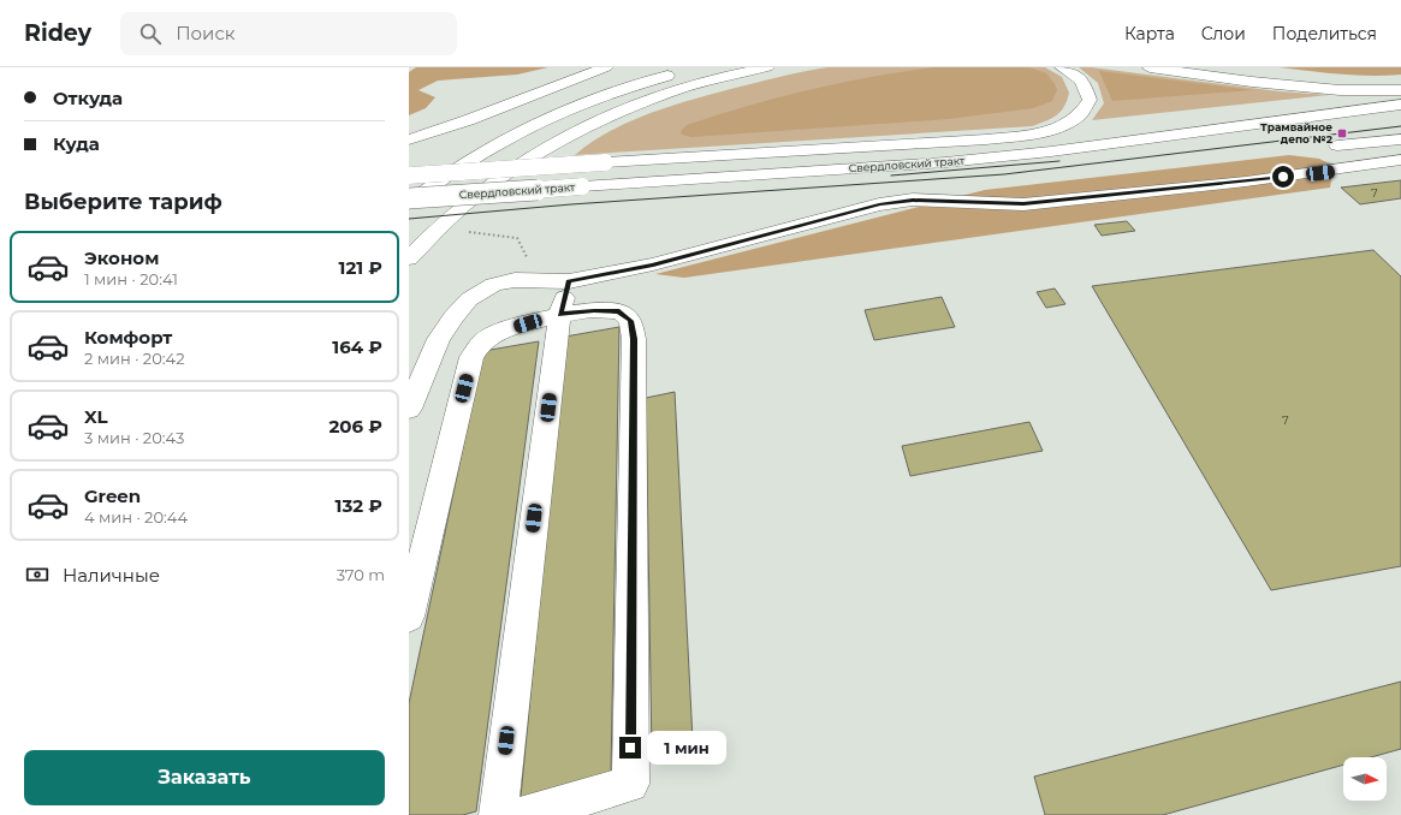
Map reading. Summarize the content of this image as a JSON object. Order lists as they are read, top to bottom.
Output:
{
  "streets": {
    "main road": ["Свердловский тракт"]
  },
  "places": {
    "transit": ["Трамвайное депо №2"]
  },
  "house_numbers": ["7", "7"],
  "north": "right",
  "page": {
    "header": "Ridey",
    "search": "Поиск",
    "nav": ["Карта", "Слои", "Поделиться"],
    "banner": ["Откуда", "Куда"],
    "heading": "Выберите тариф",
    "list": [
      {
        "name": "Эконом",
        "note": "1 мин · 20:41",
        "value": "121 ₽"
      },
      {
        "name": "Комфорт",
        "note": "2 мин · 20:42",
        "value": "164 ₽"
      },
      {
        "name": "XL",
        "note": "3 мин · 20:43",
        "value": "206 ₽"
      },
      {
        "name": "Green",
        "note": "4 мин · 20:44",
        "value": "132 ₽"
      }
    ],
    "pay": ["Наличные", "370 m"],
    "bubble": "1 мин",
    "buttons": "Заказать"
  }
}
